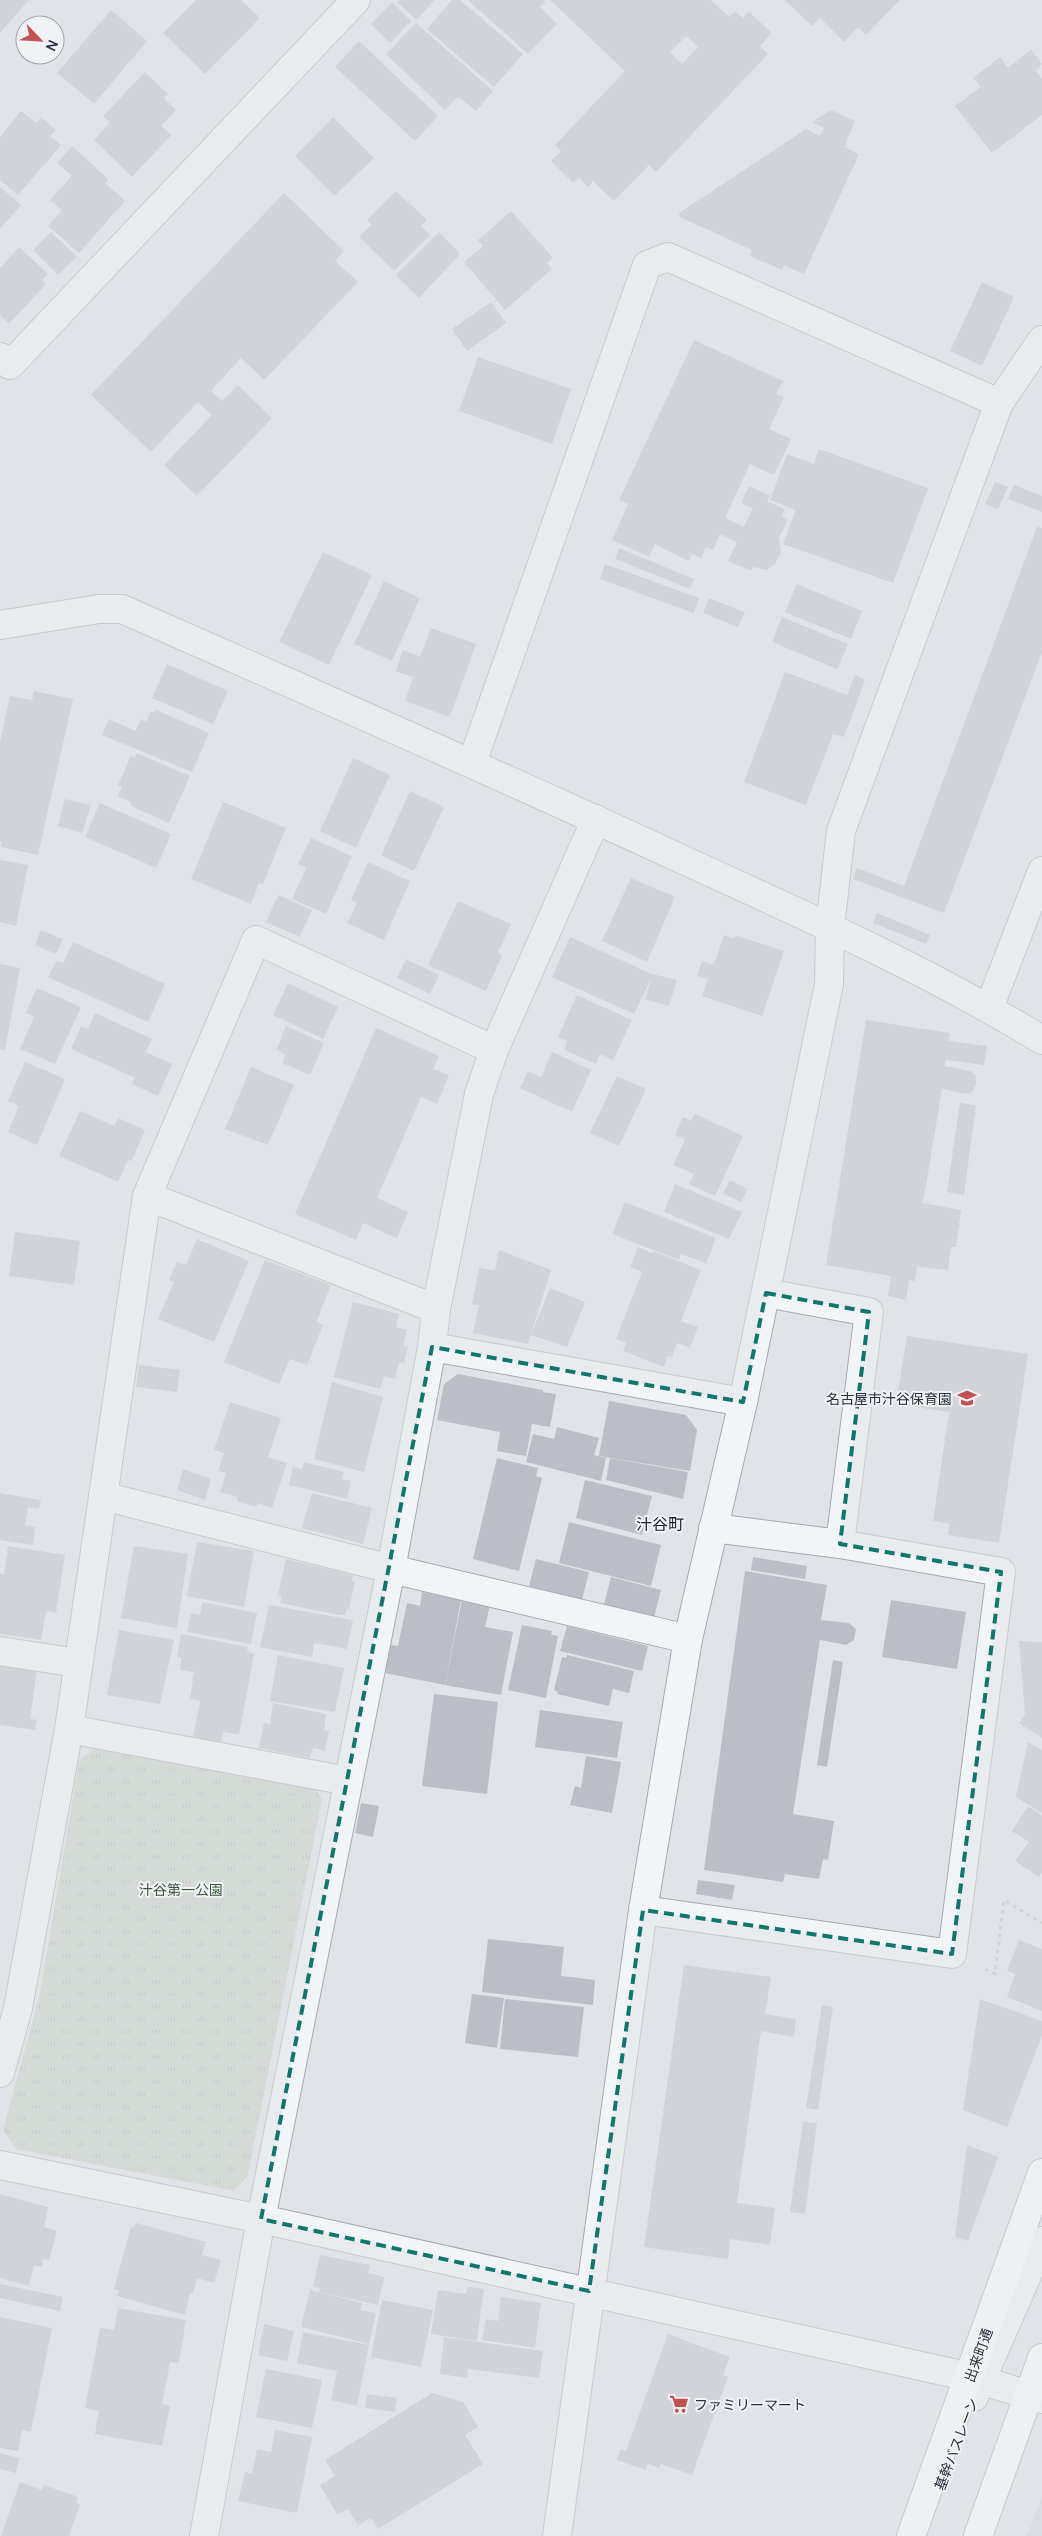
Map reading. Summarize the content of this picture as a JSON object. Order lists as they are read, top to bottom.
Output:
{
  "streets": {
    "main road": ["出来町通"],
    "street": ["基幹バスレーン"]
  },
  "crossings": [
    ["出来町通", "基幹バスレーン"]
  ],
  "districts": ["汁谷町"],
  "parks": ["汁谷第一公園"],
  "places": {
    "school or university": ["名古屋市汁谷保育園"],
    "supermarket": ["ファミリーマート"]
  },
  "north": "bottom right"
}
